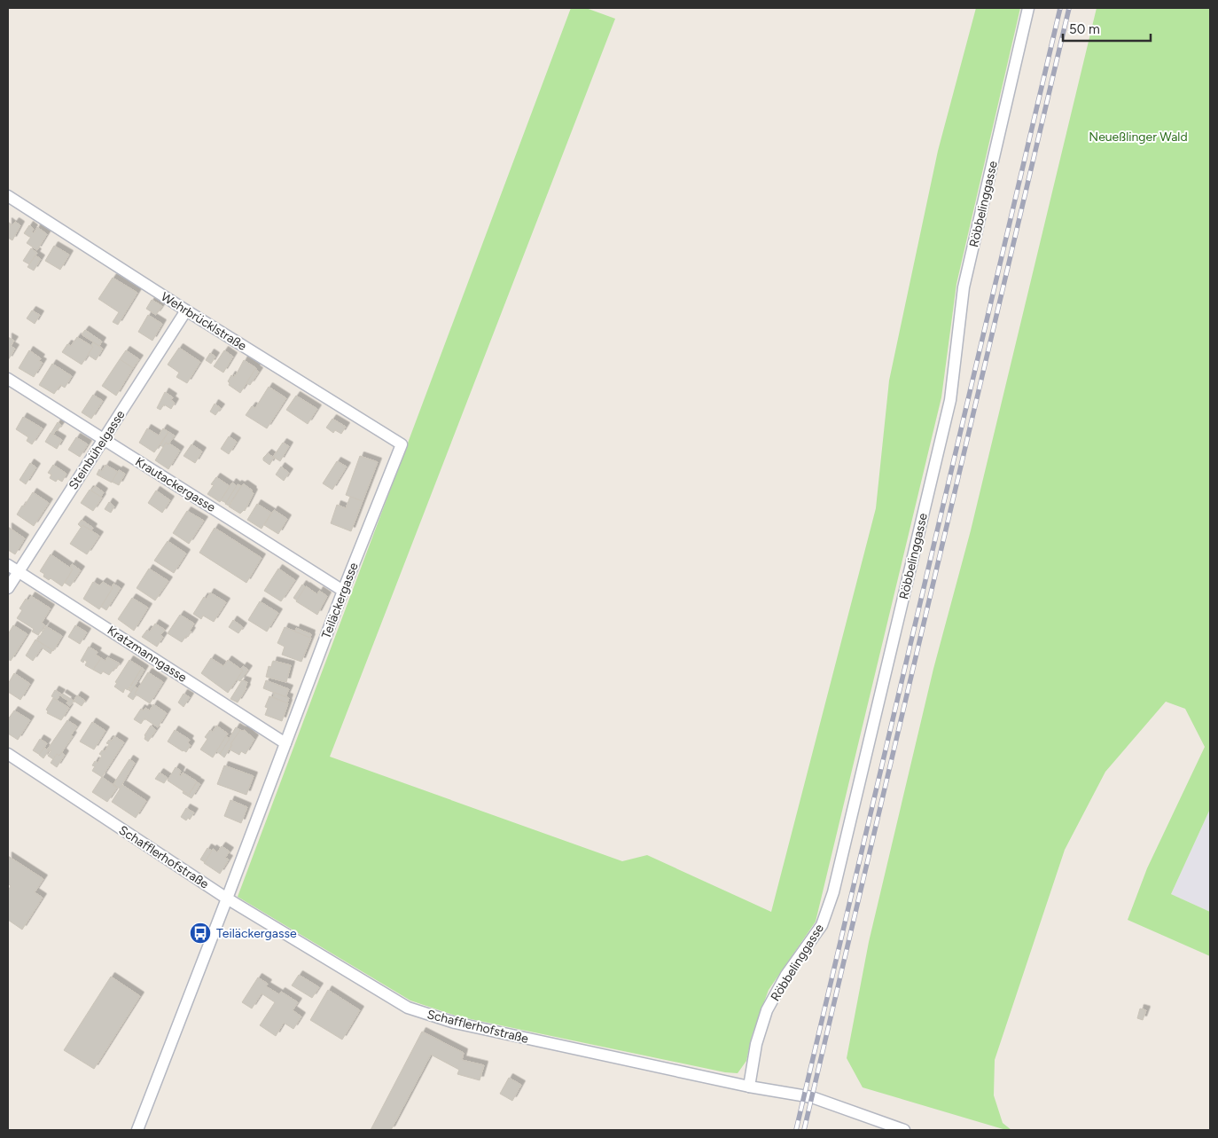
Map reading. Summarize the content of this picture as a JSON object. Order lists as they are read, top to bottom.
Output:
{
  "streets": {
    "street": [
      "Röbbelinggasse",
      "Wehrbrücklstraße",
      "Steinbühelgasse",
      "Krautackergasse",
      "Teiläckergasse",
      "Kratzmanngasse",
      "Schafflerhofstraße"
    ]
  },
  "crossings": [
    ["Röbbelinggasse", "Schafflerhofstraße"],
    ["Wehrbrücklstraße", "Steinbühelgasse"],
    ["Wehrbrücklstraße", "Teiläckergasse"],
    ["Steinbühelgasse", "Krautackergasse"],
    ["Steinbühelgasse", "Kratzmanngasse"],
    ["Krautackergasse", "Teiläckergasse"],
    ["Teiläckergasse", "Kratzmanngasse"],
    ["Teiläckergasse", "Schafflerhofstraße"]
  ],
  "parks": ["Neueßlinger Wald"],
  "places": {
    "bus stop": ["Teiläckergasse"]
  },
  "scale_bar": "50 m"
}
